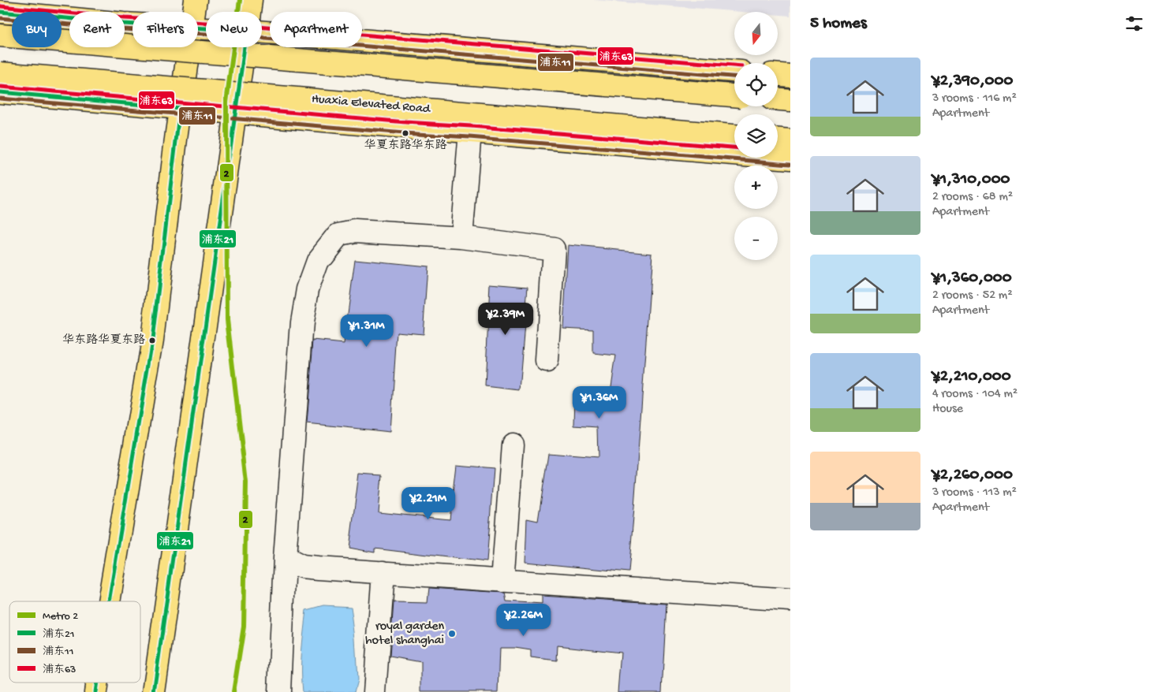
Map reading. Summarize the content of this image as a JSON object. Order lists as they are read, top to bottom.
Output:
{
  "streets": {
    "main road": ["Huaxia Elevated Road"]
  },
  "places": ["华夏东路华东路", "华东路华夏东路", "royal garden hotel shanghai"],
  "lines": [
    "metro line 2",
    "transit line 浦东63",
    "transit line 浦东21",
    "transit line 浦东11"
  ],
  "legend": [
    "Metro 2",
    "浦东21",
    "浦东11",
    "浦东63"
  ],
  "north": "bottom",
  "page": {
    "heading": "5 homes",
    "map_buttons": ["+", "−"],
    "chip": [
      "Buy",
      "Rent",
      "Filters",
      "New",
      "Apartment"
    ],
    "list": [
      {
        "name": "¥2,390,000",
        "note": "3 rooms · 116 m² · Apartment"
      },
      {
        "name": "¥1,310,000",
        "note": "2 rooms · 68 m² · Apartment"
      },
      {
        "name": "¥1,360,000",
        "note": "2 rooms · 52 m² · Apartment"
      },
      {
        "name": "¥2,210,000",
        "note": "4 rooms · 104 m² · House"
      },
      {
        "name": "¥2,260,000",
        "note": "3 rooms · 113 m² · Apartment"
      }
    ],
    "price": [
      "¥2.39M",
      "¥1.31M",
      "¥1.36M",
      "¥2.21M",
      "¥2.26M"
    ]
  }
}
